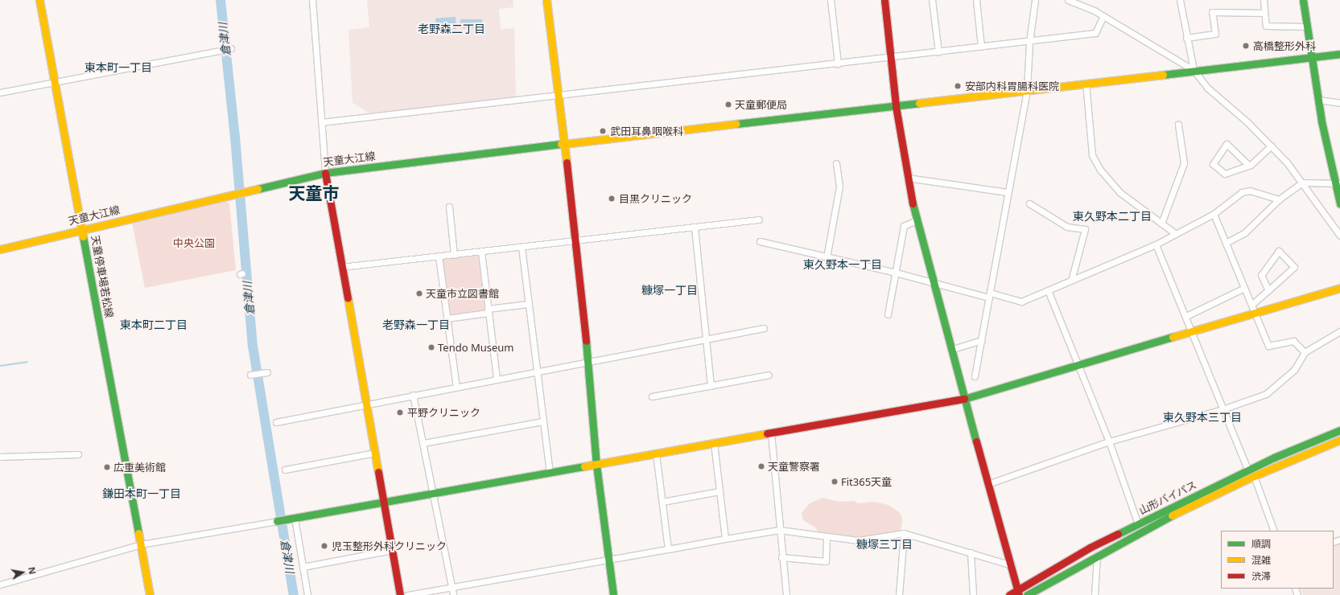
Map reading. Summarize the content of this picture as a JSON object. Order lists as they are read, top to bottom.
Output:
{
  "streets": {
    "main road": ["天童大江線", "天童停車場若松線", "山形バイパス"]
  },
  "crossings": [
    ["天童大江線", "天童停車場若松線"]
  ],
  "districts": [
    "老野森二丁目",
    "東本町一丁目",
    "天童市",
    "東久野本二丁目",
    "東久野本一丁目",
    "糠塚一丁目",
    "東本町二丁目",
    "老野森一丁目",
    "東久野本三丁目",
    "鎌田本町一丁目",
    "糠塚三丁目"
  ],
  "water": ["倉津川"],
  "parks": ["中央公園"],
  "places": [
    "高橋整形外科",
    "安部内科胃腸科医院",
    "天童郵便局",
    "武田耳鼻咽喉科",
    "目黒クリニック",
    "天童市立図書館",
    "Tendo Museum",
    "平野クリニック",
    "天童警察署",
    "広重美術館",
    "Fit365天童",
    "児玉整形外科クリニック"
  ],
  "legend": ["順調", "混雑", "渋滞"],
  "north": "right"
}
